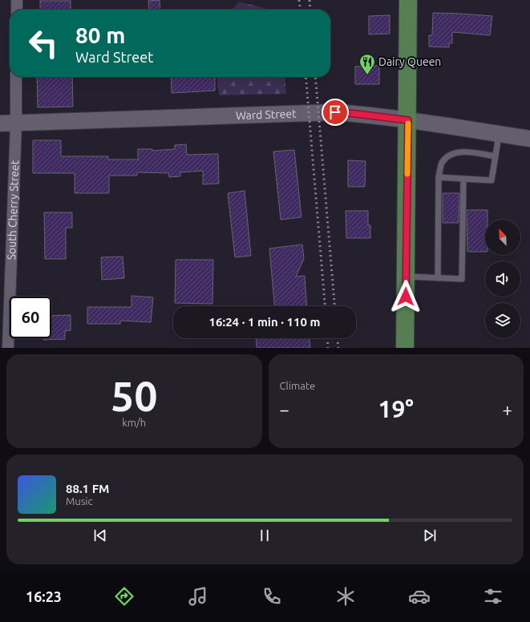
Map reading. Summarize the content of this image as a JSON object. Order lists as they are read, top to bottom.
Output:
{
  "streets": {
    "street": ["Ward Street", "South Cherry Street"]
  },
  "crossings": [
    ["Ward Street", "South Cherry Street"]
  ],
  "places": {
    "restaurant": ["Dairy Queen"]
  },
  "north": "top left",
  "page": {
    "turn": ["80 m", "Ward Street"],
    "limit": "60",
    "trip": "16:24 · 1 min · 110 m",
    "tile": [
      ["50", "km/h"],
      "Climate"
    ],
    "heat": ["−", "19°", "+"],
    "song": ["88.1 FM", "Music"],
    "tabs": "16:23"
  }
}
